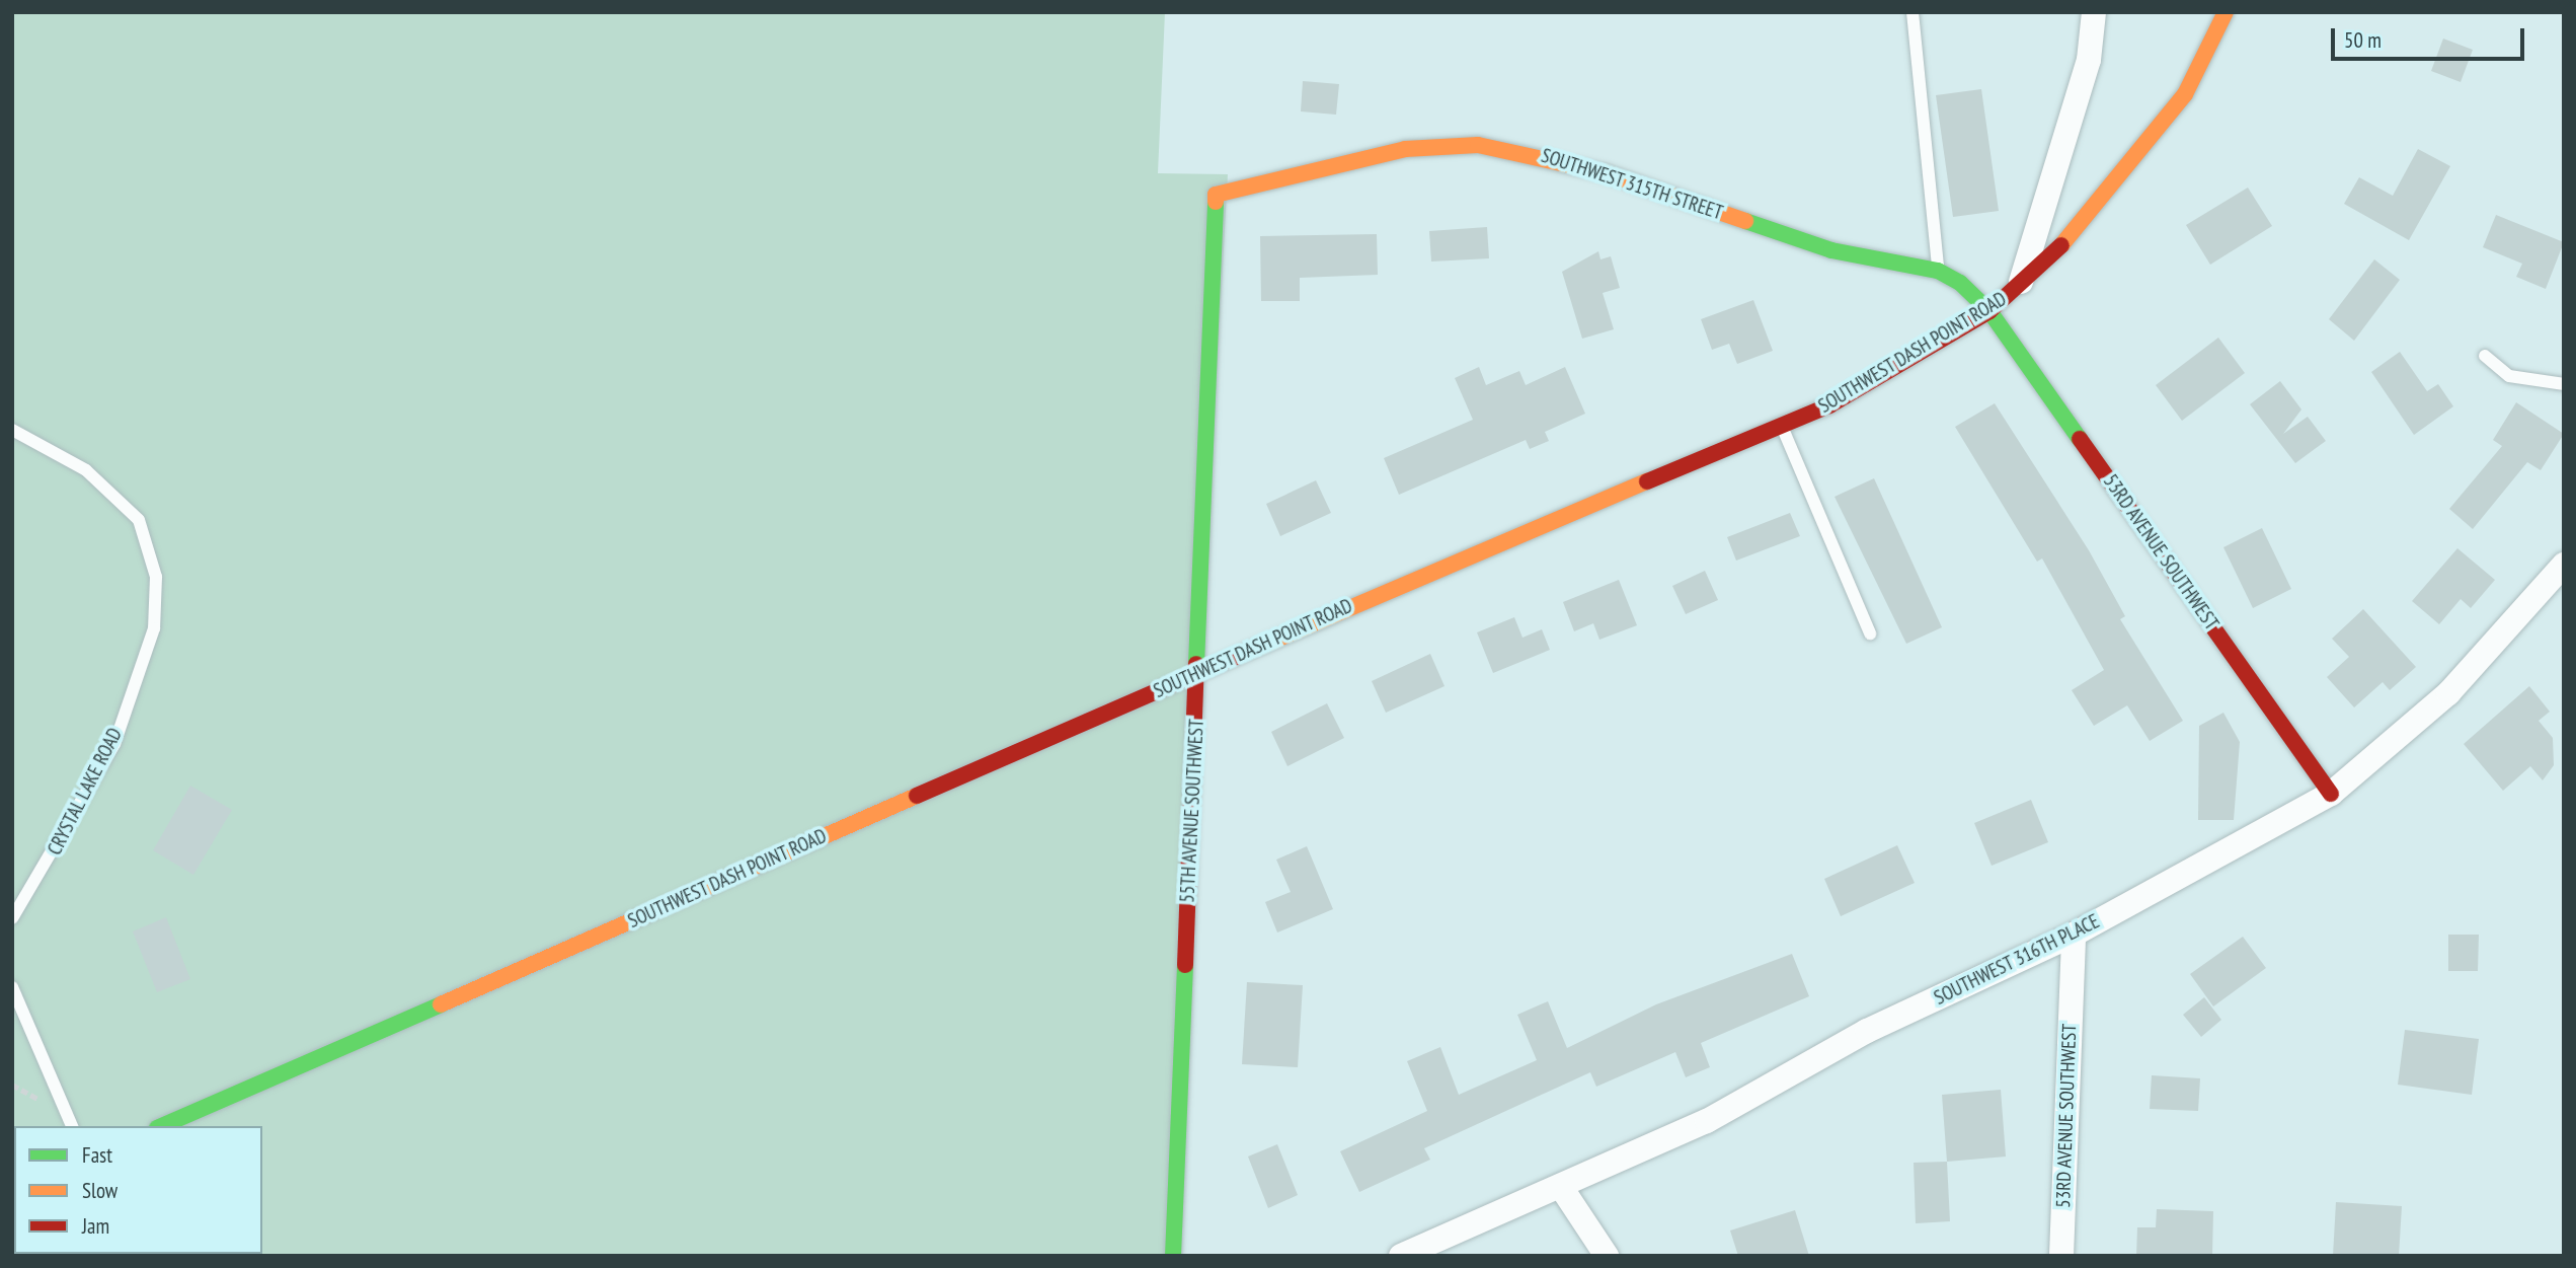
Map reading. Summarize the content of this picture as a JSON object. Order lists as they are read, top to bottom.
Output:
{
  "streets": {
    "street": [
      "SOUTHWEST 315TH STREET",
      "SOUTHWEST DASH POINT ROAD",
      "53RD AVENUE SOUTHWEST",
      "55TH AVENUE SOUTHWEST",
      "SOUTHWEST 316TH PLACE"
    ],
    "lane": ["CRYSTAL LAKE ROAD"]
  },
  "crossings": [
    ["SOUTHWEST 315TH STREET", "SOUTHWEST DASH POINT ROAD"],
    ["SOUTHWEST 315TH STREET", "53RD AVENUE SOUTHWEST"],
    ["SOUTHWEST 315TH STREET", "55TH AVENUE SOUTHWEST"],
    ["SOUTHWEST DASH POINT ROAD", "53RD AVENUE SOUTHWEST"],
    ["SOUTHWEST DASH POINT ROAD", "55TH AVENUE SOUTHWEST"],
    ["53RD AVENUE SOUTHWEST", "SOUTHWEST 316TH PLACE"]
  ],
  "legend": ["Fast", "Slow", "Jam"],
  "scale_bar": "50 m"
}
